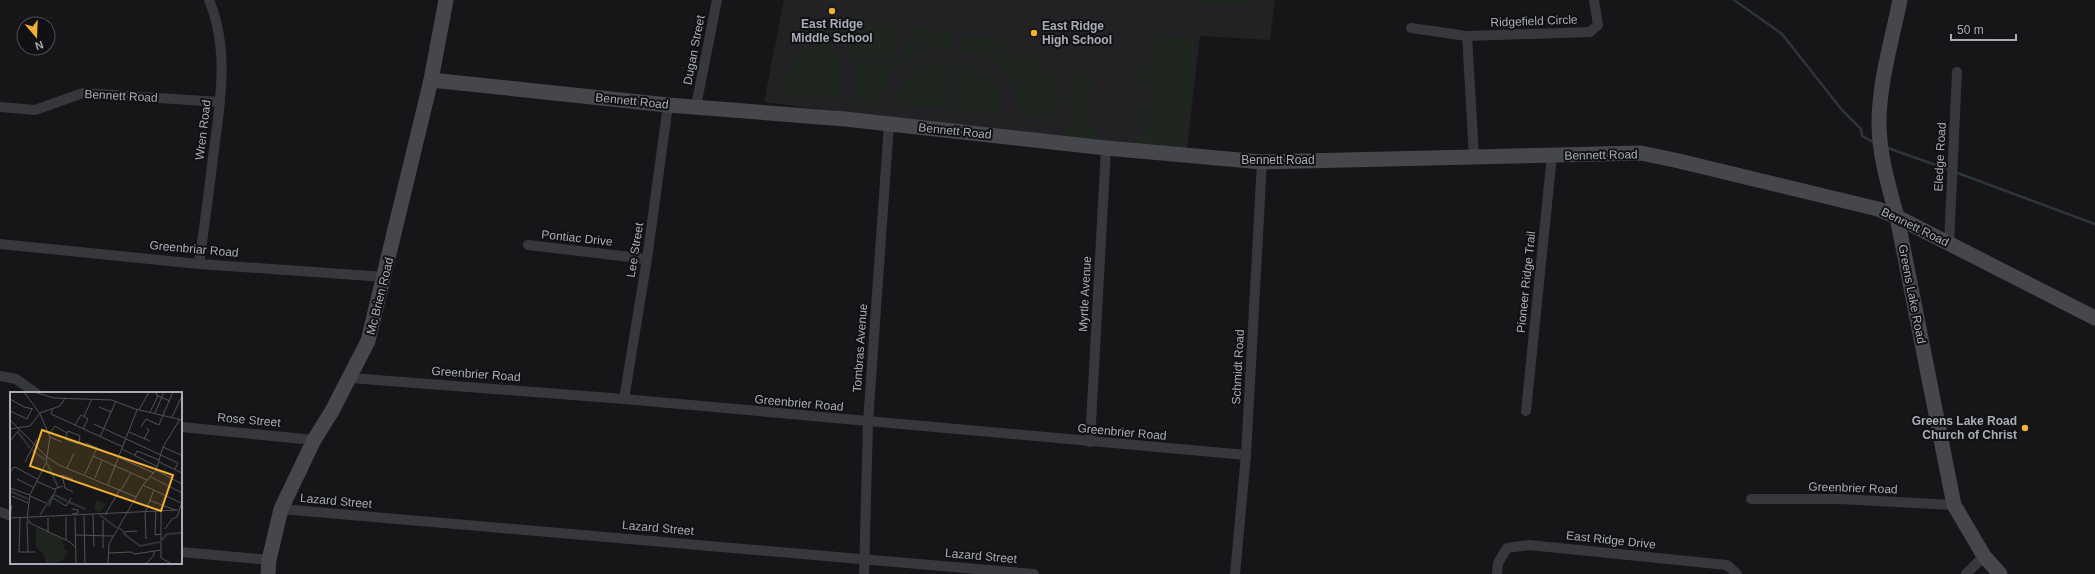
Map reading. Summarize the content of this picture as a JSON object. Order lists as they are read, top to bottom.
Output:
{
  "streets": {
    "street": [
      "Ridgefield Circle",
      "Dugan Street",
      "Bennett Road",
      "Wren Road",
      "Eledge Road",
      "Pontiac Drive",
      "Greenbriar Road",
      "Lee Street",
      "Pioneer Ridge Trail",
      "Myrtle Avenue",
      "Greens Lake Road",
      "Mc Brien Road",
      "Tombras Avenue",
      "Schmidt Road",
      "Greenbrier Road",
      "Rose Street",
      "Lazard Street",
      "East Ridge Drive"
    ]
  },
  "crossings": [
    ["Dugan Street", "Bennett Road"],
    ["Bennett Road", "Wren Road"],
    ["Bennett Road", "Eledge Road"],
    ["Bennett Road", "Lee Street"],
    ["Bennett Road", "Pioneer Ridge Trail"],
    ["Bennett Road", "Myrtle Avenue"],
    ["Bennett Road", "Greens Lake Road"],
    ["Bennett Road", "Mc Brien Road"],
    ["Bennett Road", "Tombras Avenue"],
    ["Bennett Road", "Schmidt Road"],
    ["Wren Road", "Greenbriar Road"],
    ["Pontiac Drive", "Lee Street"],
    ["Greenbriar Road", "Mc Brien Road"],
    ["Lee Street", "Greenbrier Road"],
    ["Myrtle Avenue", "Greenbrier Road"],
    ["Greens Lake Road", "Greenbrier Road"],
    ["Mc Brien Road", "Greenbrier Road"],
    ["Mc Brien Road", "Rose Street"],
    ["Mc Brien Road", "Lazard Street"],
    ["Tombras Avenue", "Greenbrier Road"],
    ["Tombras Avenue", "Lazard Street"],
    ["Schmidt Road", "Greenbrier Road"]
  ],
  "places": ["East Ridge Middle School", "East Ridge High School", "Greens Lake Road Church of Christ"],
  "scale_bar": "50 m",
  "north": "bottom"
}
